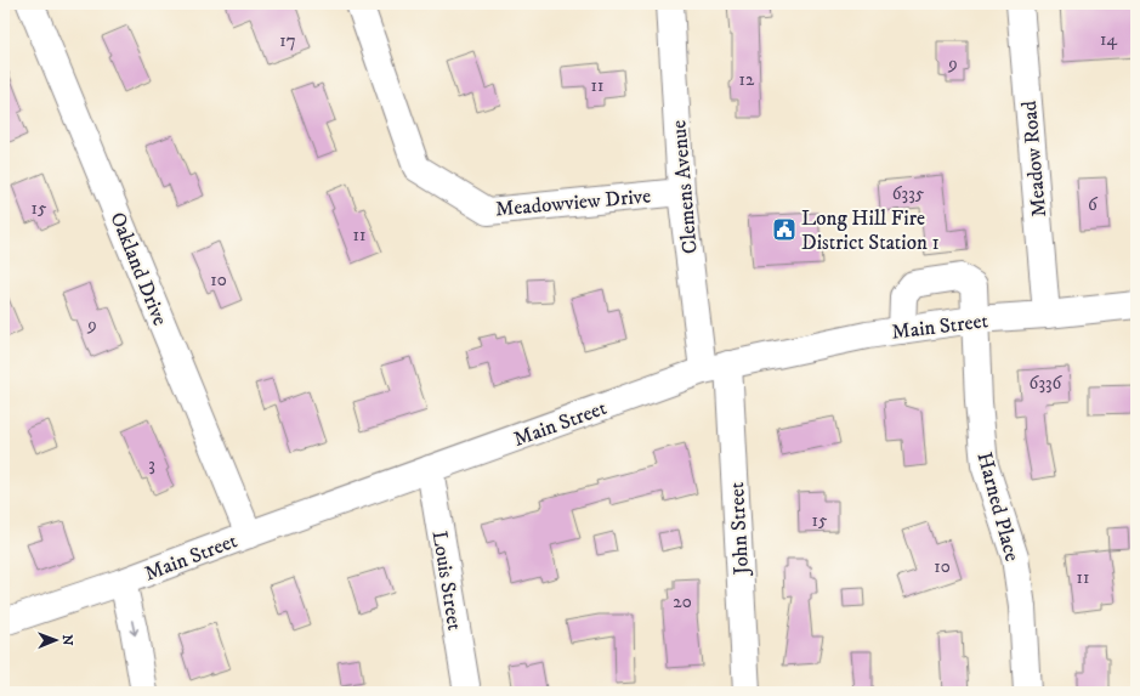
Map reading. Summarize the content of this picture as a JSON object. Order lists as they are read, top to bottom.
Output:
{
  "streets": {
    "street": [
      "Meadow Road",
      "Clemens Avenue",
      "Meadowview Drive",
      "Oakland Drive",
      "Main Street",
      "Harned Place",
      "John Street",
      "Louis Street"
    ]
  },
  "crossings": [
    ["Meadow Road", "Main Street"],
    ["Clemens Avenue", "Meadowview Drive"],
    ["Clemens Avenue", "Main Street"],
    ["Oakland Drive", "Main Street"],
    ["Main Street", "Harned Place"],
    ["Main Street", "John Street"],
    ["Main Street", "Louis Street"]
  ],
  "places": {
    "public building": ["Long Hill Fire District Station 1"]
  },
  "house_numbers": [
    "14",
    "17",
    "9",
    "12",
    "11",
    "6335",
    "6",
    "15",
    "11",
    "10",
    "9",
    "6336",
    "3",
    "15",
    "10",
    "11",
    "20"
  ],
  "north": "right"
}
